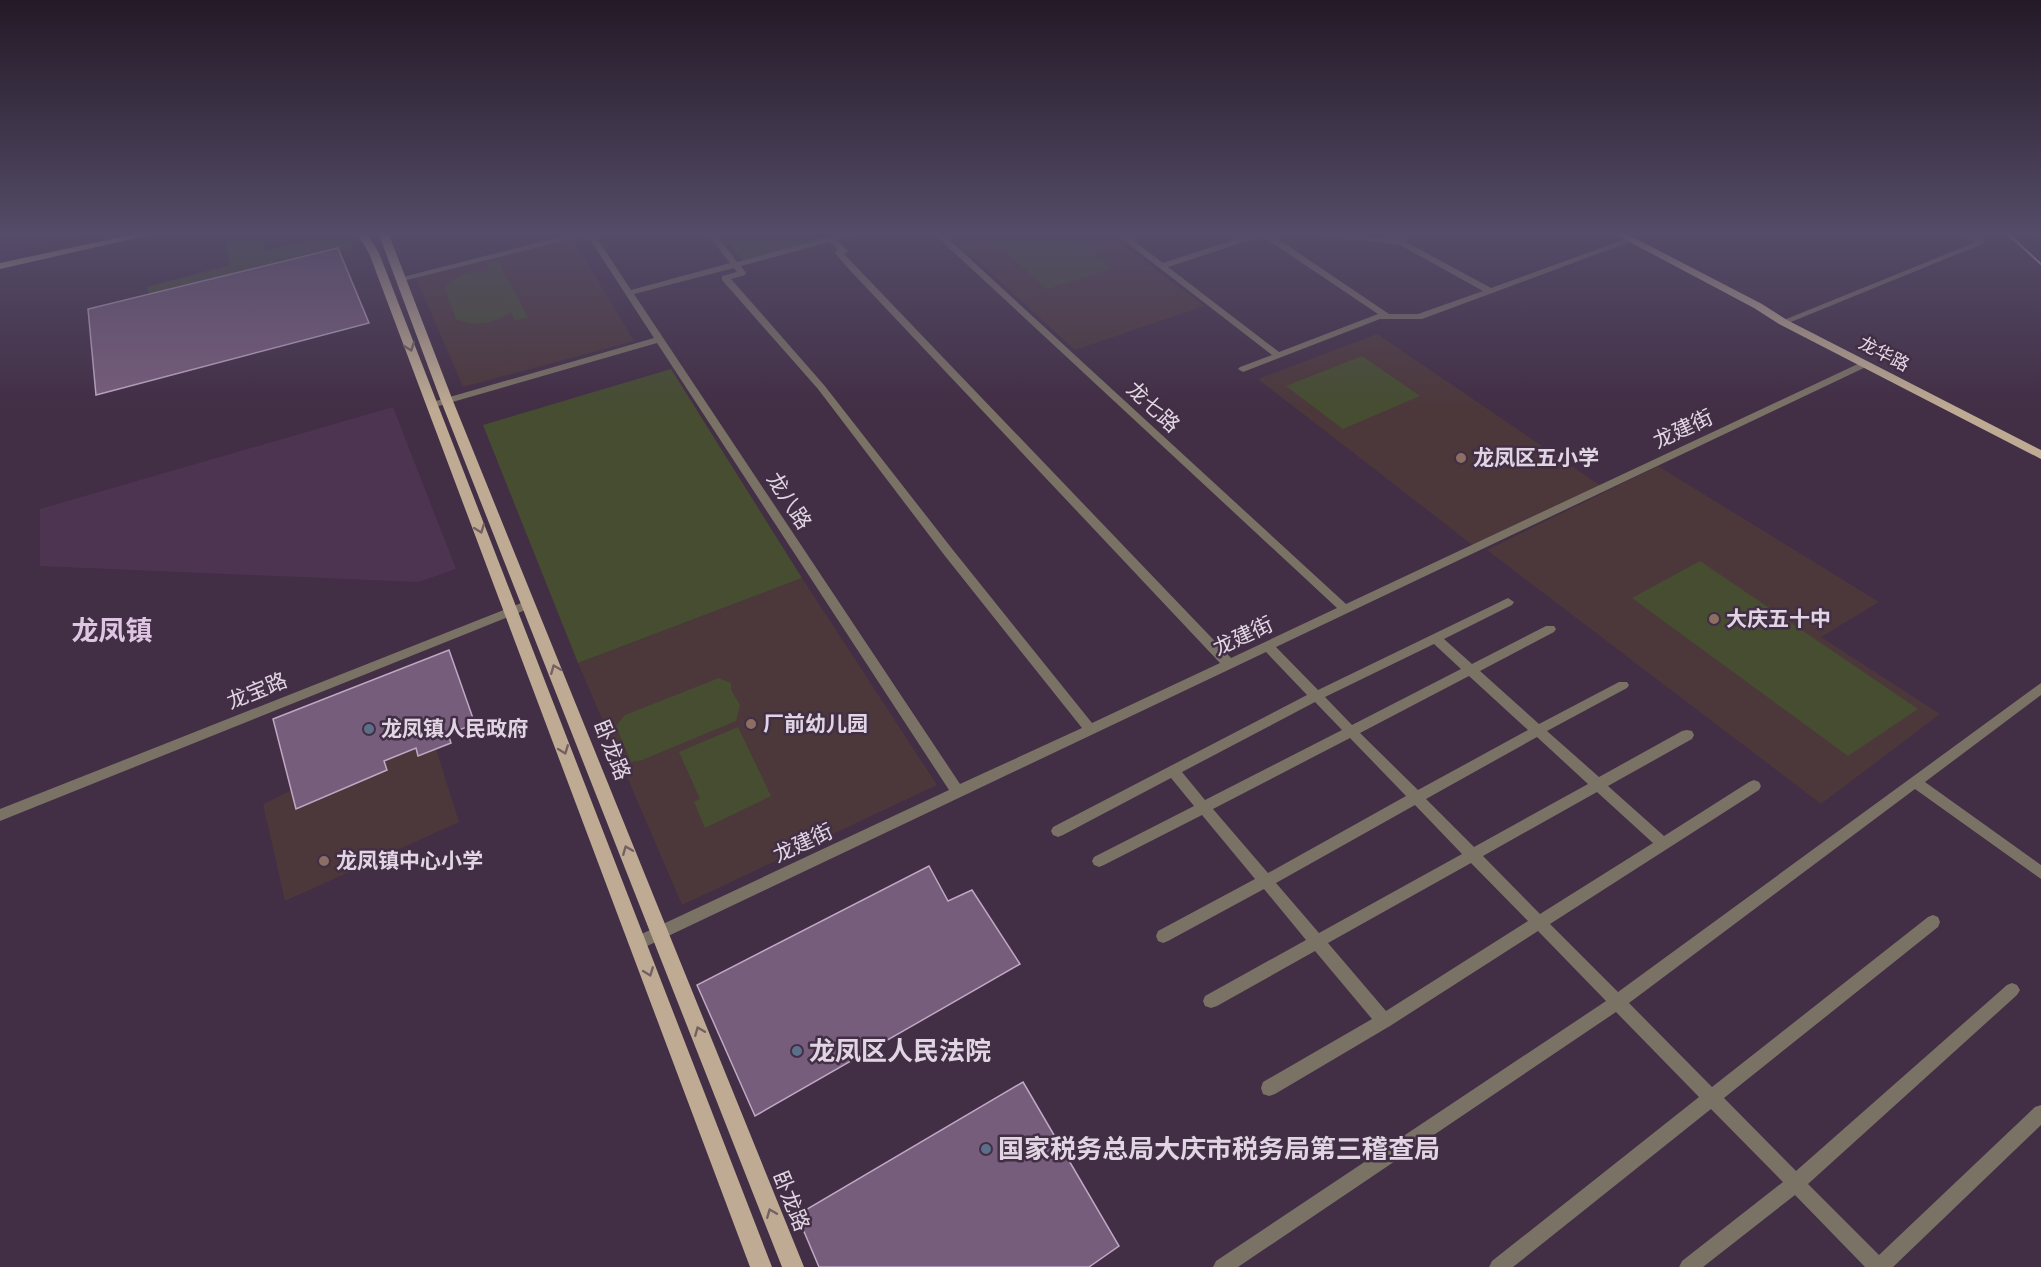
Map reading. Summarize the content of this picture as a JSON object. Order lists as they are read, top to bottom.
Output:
{
  "streets": {
    "main road": ["龙华路", "卧龙路"],
    "street": [
      "龙七路",
      "龙建街",
      "龙八路",
      "龙宝路"
    ]
  },
  "crossings": [
    ["龙华路", "龙建街"],
    ["龙七路", "龙建街"],
    ["龙建街", "龙八路"],
    ["龙建街", "卧龙路"],
    ["龙宝路", "卧龙路"]
  ],
  "districts": ["龙凤镇"],
  "places": [
    "龙凤区五小学",
    "大庆五十中",
    "厂前幼儿园",
    "龙凤镇人民政府",
    "龙凤镇中心小学",
    "龙凤区人民法院",
    "国家税务总局大庆市税务局第三稽查局"
  ]
}
